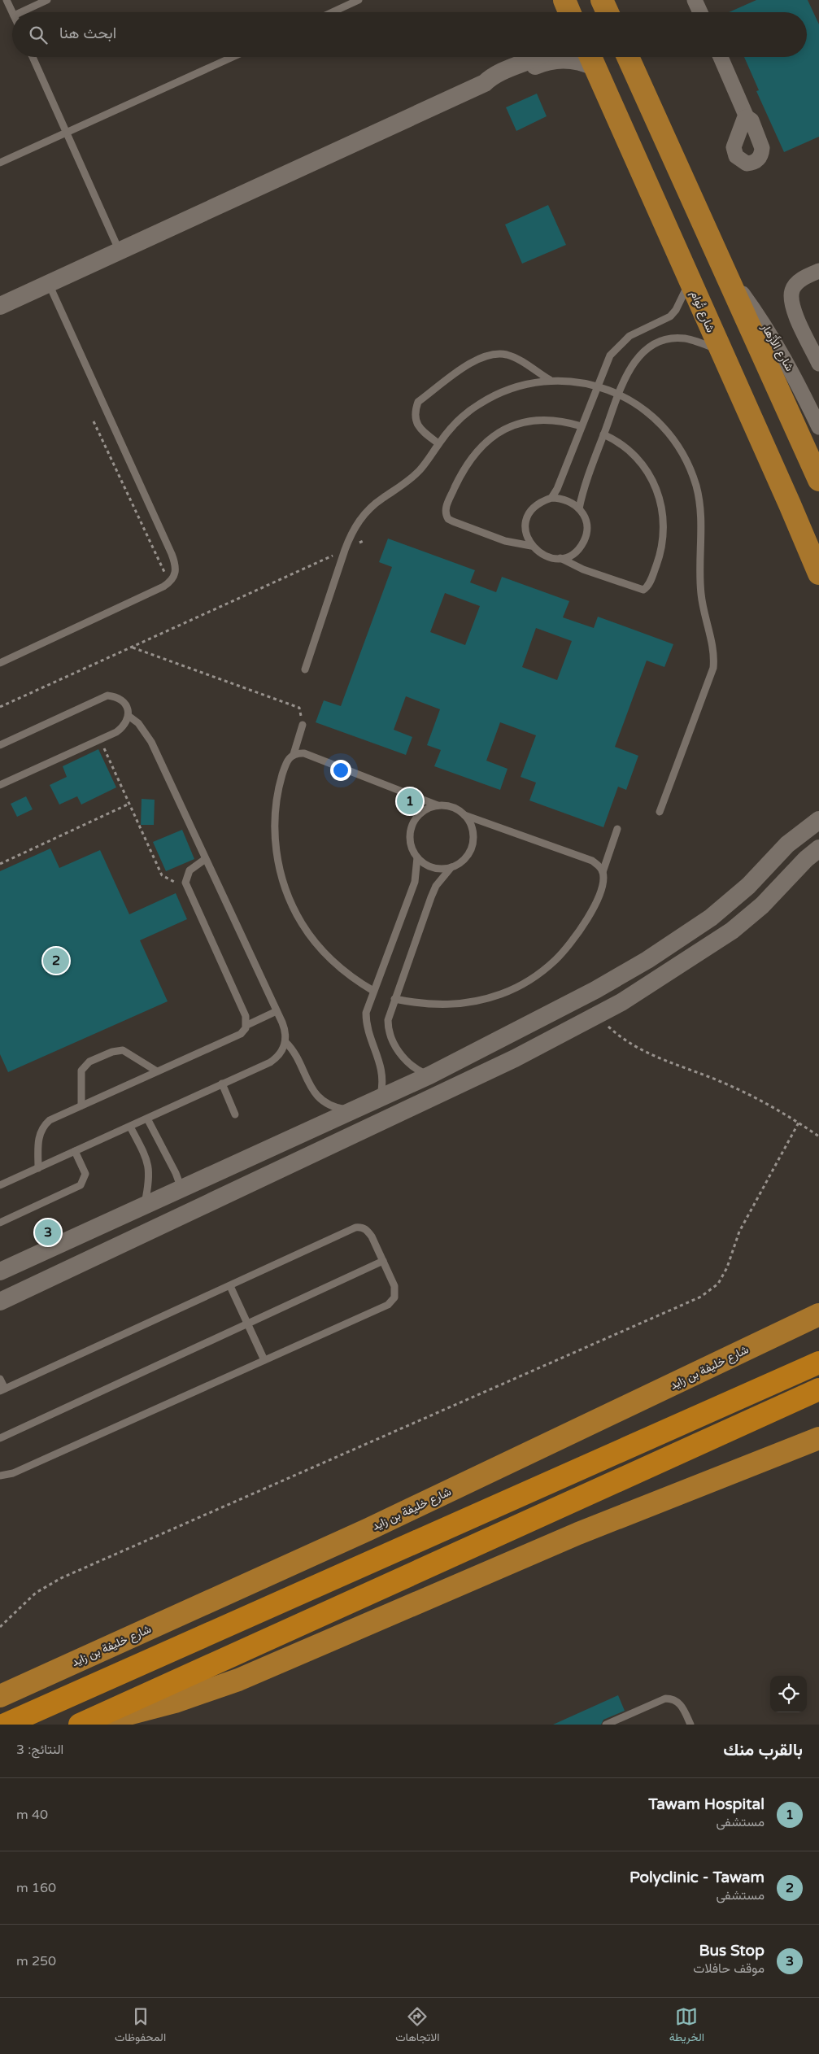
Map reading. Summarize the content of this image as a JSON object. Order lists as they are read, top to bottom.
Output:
{
  "streets": {
    "main road": ["شارع تُوام", "شارع خليفة بن زايد"],
    "street": ["شارع الأَزْهار"]
  },
  "page": {
    "search": "ابحث هنا",
    "pins": ["1", "2", "3"],
    "heading": ["بالقرب منك", "النتائج: 3"],
    "list": [
      {
        "mark": "1",
        "name": "Tawam Hospital",
        "note": "مستشفى",
        "value": "40 m"
      },
      {
        "mark": "2",
        "name": "Polyclinic - Tawam",
        "note": "مستشفى",
        "value": "160 m"
      },
      {
        "mark": "3",
        "name": "Bus Stop",
        "note": "موقف حافلات",
        "value": "250 m"
      }
    ],
    "nav": ["الخريطة", "الاتجاهات", "المحفوظات"]
  }
}
